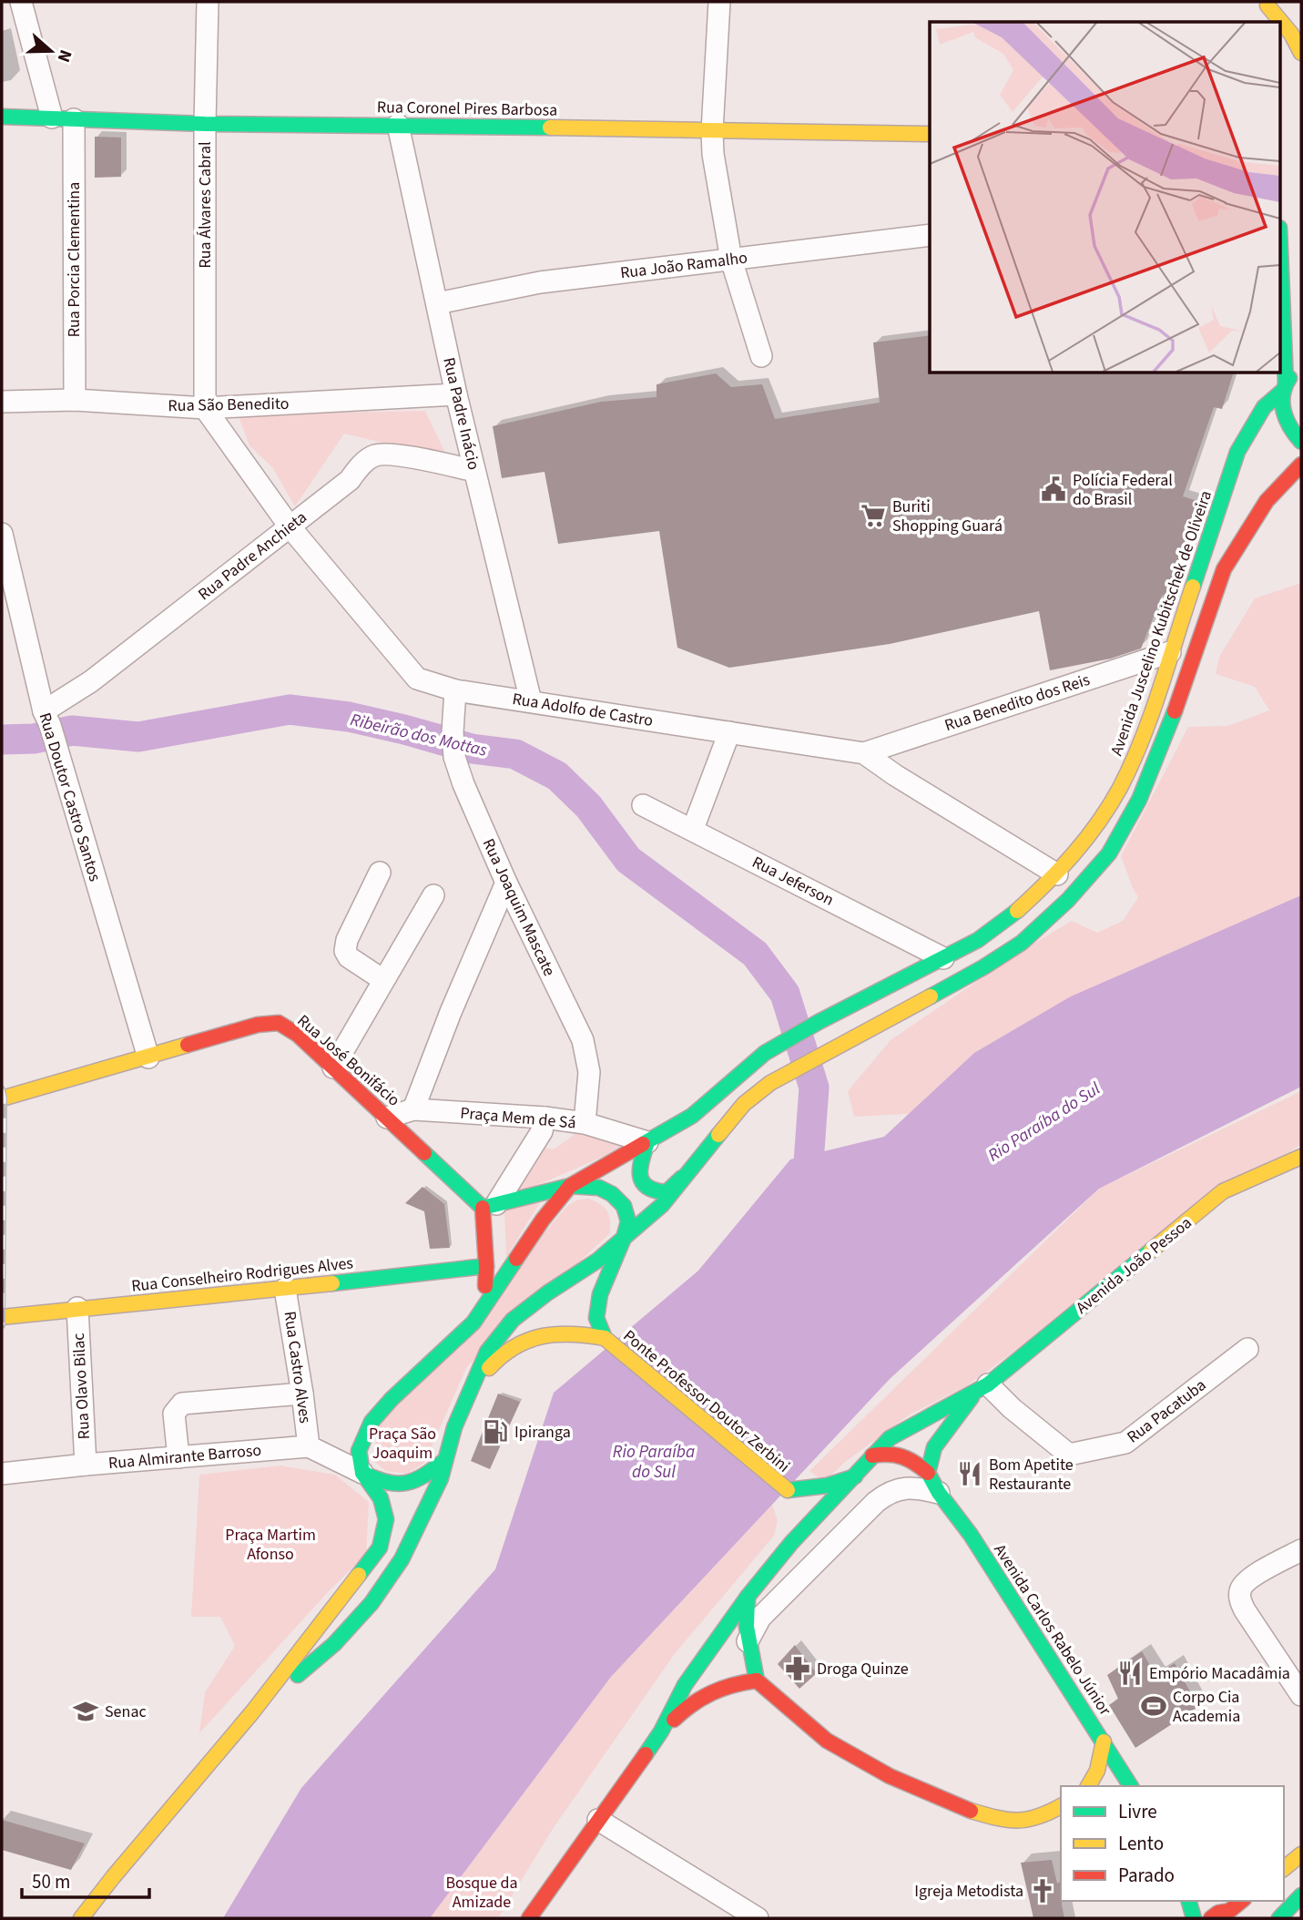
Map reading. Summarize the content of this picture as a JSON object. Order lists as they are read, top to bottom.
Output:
{
  "streets": {
    "street": [
      "Rua Coronel Pires Barbosa",
      "Rua Álvares Cabral",
      "Rua Porcia Clementina",
      "Rua João Ramalho",
      "Rua São Benedito",
      "Rua Padre Inácio",
      "Rua Padre Anchieta",
      "Avenida Juscelino Kubitschek de Oliveira",
      "Rua Benedito dos Reis",
      "Rua Adolfo de Castro",
      "Rua Doutor Castro Santos",
      "Rua Jeferson",
      "Rua Joaquim Mascate",
      "Rua José Bonifácio",
      "Praça Mem de Sá",
      "Avenida João Pessoa",
      "Rua Conselheiro Rodrigues Alves",
      "Rua Castro Alves",
      "Rua Olavo Bilac",
      "Ponte Professor Doutor Zerbini",
      "Rua Pacatuba",
      "Rua Almirante Barroso",
      "Avenida Carlos Rabelo Júnior"
    ]
  },
  "crossings": [
    ["Rua Coronel Pires Barbosa", "Rua Álvares Cabral"],
    ["Rua Coronel Pires Barbosa", "Rua Porcia Clementina"],
    ["Rua Coronel Pires Barbosa", "Rua Padre Inácio"],
    ["Rua Álvares Cabral", "Rua São Benedito"],
    ["Rua Álvares Cabral", "Rua Adolfo de Castro"],
    ["Rua Porcia Clementina", "Rua São Benedito"],
    ["Rua João Ramalho", "Rua Padre Inácio"],
    ["Rua São Benedito", "Rua Padre Inácio"],
    ["Rua São Benedito", "Rua Adolfo de Castro"],
    ["Rua Padre Inácio", "Rua Padre Anchieta"],
    ["Rua Padre Inácio", "Rua Adolfo de Castro"],
    ["Rua Padre Anchieta", "Rua Adolfo de Castro"],
    ["Rua Padre Anchieta", "Rua Doutor Castro Santos"],
    ["Avenida Juscelino Kubitschek de Oliveira", "Rua Benedito dos Reis"],
    ["Avenida Juscelino Kubitschek de Oliveira", "Rua Adolfo de Castro"],
    ["Avenida Juscelino Kubitschek de Oliveira", "Rua Jeferson"],
    ["Avenida Juscelino Kubitschek de Oliveira", "Praça Mem de Sá"],
    ["Rua Benedito dos Reis", "Rua Adolfo de Castro"],
    ["Rua Adolfo de Castro", "Rua Joaquim Mascate"],
    ["Rua Doutor Castro Santos", "Rua José Bonifácio"],
    ["Rua Joaquim Mascate", "Praça Mem de Sá"],
    ["Rua José Bonifácio", "Praça Mem de Sá"],
    ["Avenida João Pessoa", "Ponte Professor Doutor Zerbini"],
    ["Avenida João Pessoa", "Rua Pacatuba"],
    ["Rua Conselheiro Rodrigues Alves", "Rua Castro Alves"],
    ["Rua Conselheiro Rodrigues Alves", "Rua Olavo Bilac"],
    ["Rua Castro Alves", "Rua Almirante Barroso"],
    ["Rua Olavo Bilac", "Rua Almirante Barroso"]
  ],
  "water": ["Ribeirão dos Mottas", "Rio Paraíba do Sul"],
  "parks": ["Praça São Joaquim", "Praça Martim Afonso", "Bosque da Amizade"],
  "places": {
    "public building": ["Polícia Federal do Brasil"],
    "supermarket": ["Buriti Shopping Guará"],
    "fuel station": ["Ipiranga"],
    "restaurant": ["Bom Apetite Restaurante", "Empório Macadâmia"],
    "pharmacy": ["Droga Quinze"],
    "sports": ["Corpo Cia Academia"],
    "school or university": ["Senac"],
    "church": ["Igreja Metodista"]
  },
  "legend": ["Livre", "Lento", "Parado"],
  "scale_bar": "50 m",
  "north": "right"
}
